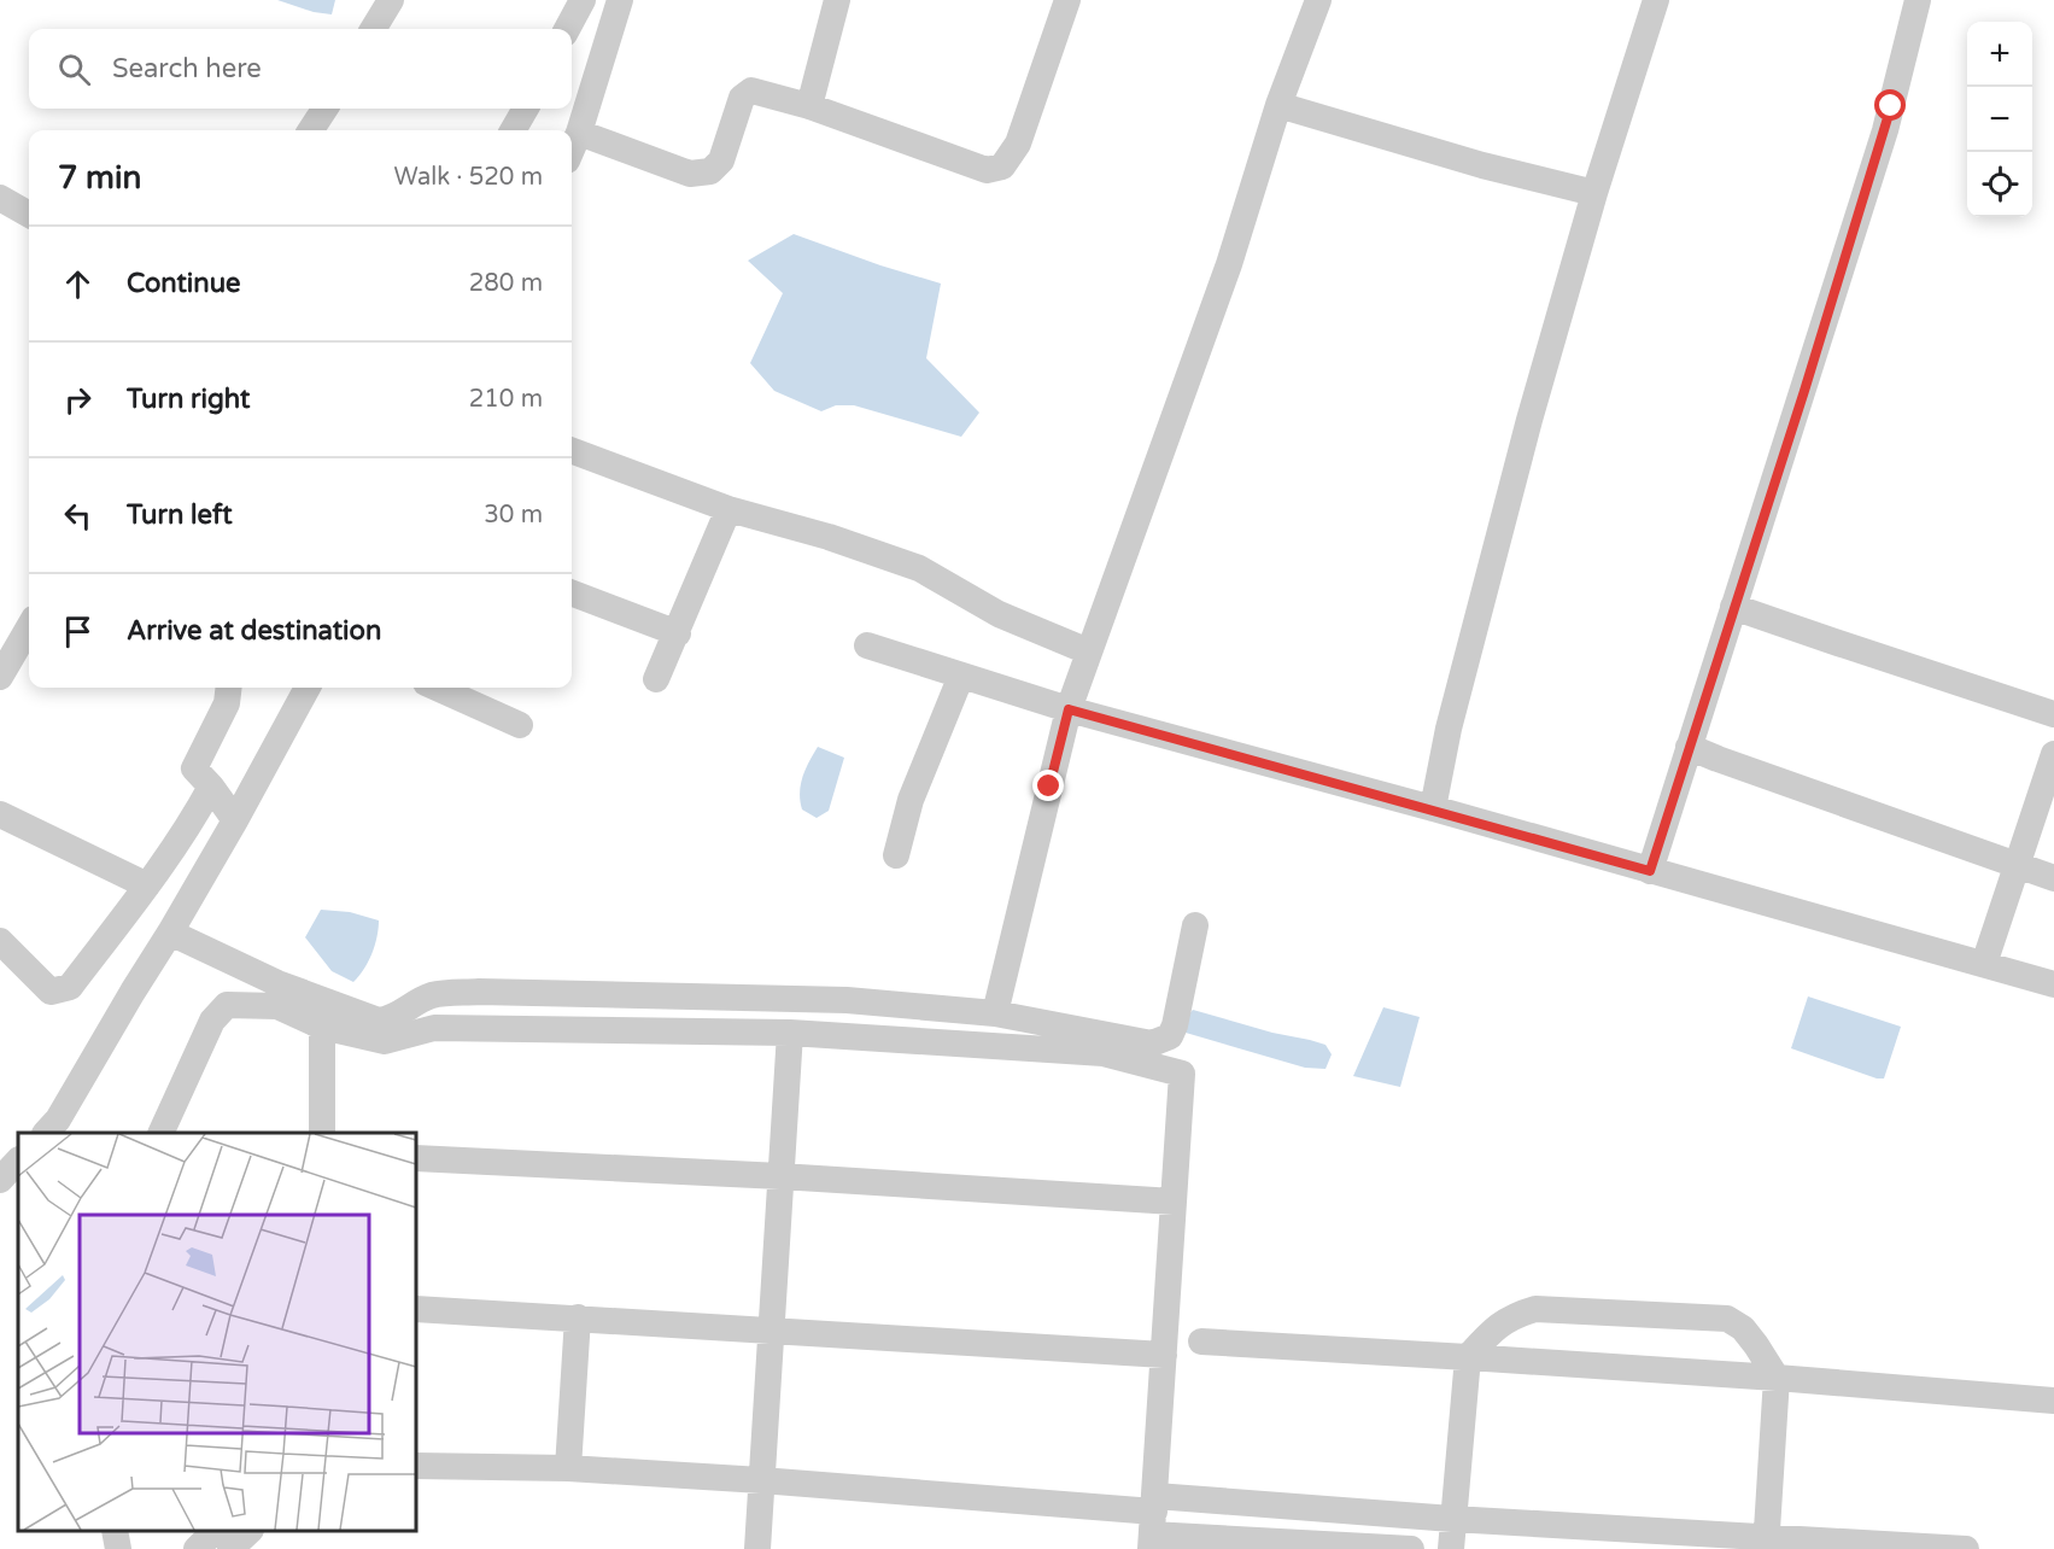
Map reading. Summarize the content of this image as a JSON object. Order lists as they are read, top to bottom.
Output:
{
  "page": {
    "map_buttons": ["+", "−"],
    "search": "Search here",
    "heading": ["7 min", "Walk · 520 m"],
    "list": [
      ["Continue", "280 m"],
      ["Turn right", "210 m"],
      ["Turn left", "30 m"],
      "Arrive at destination"
    ]
  }
}
